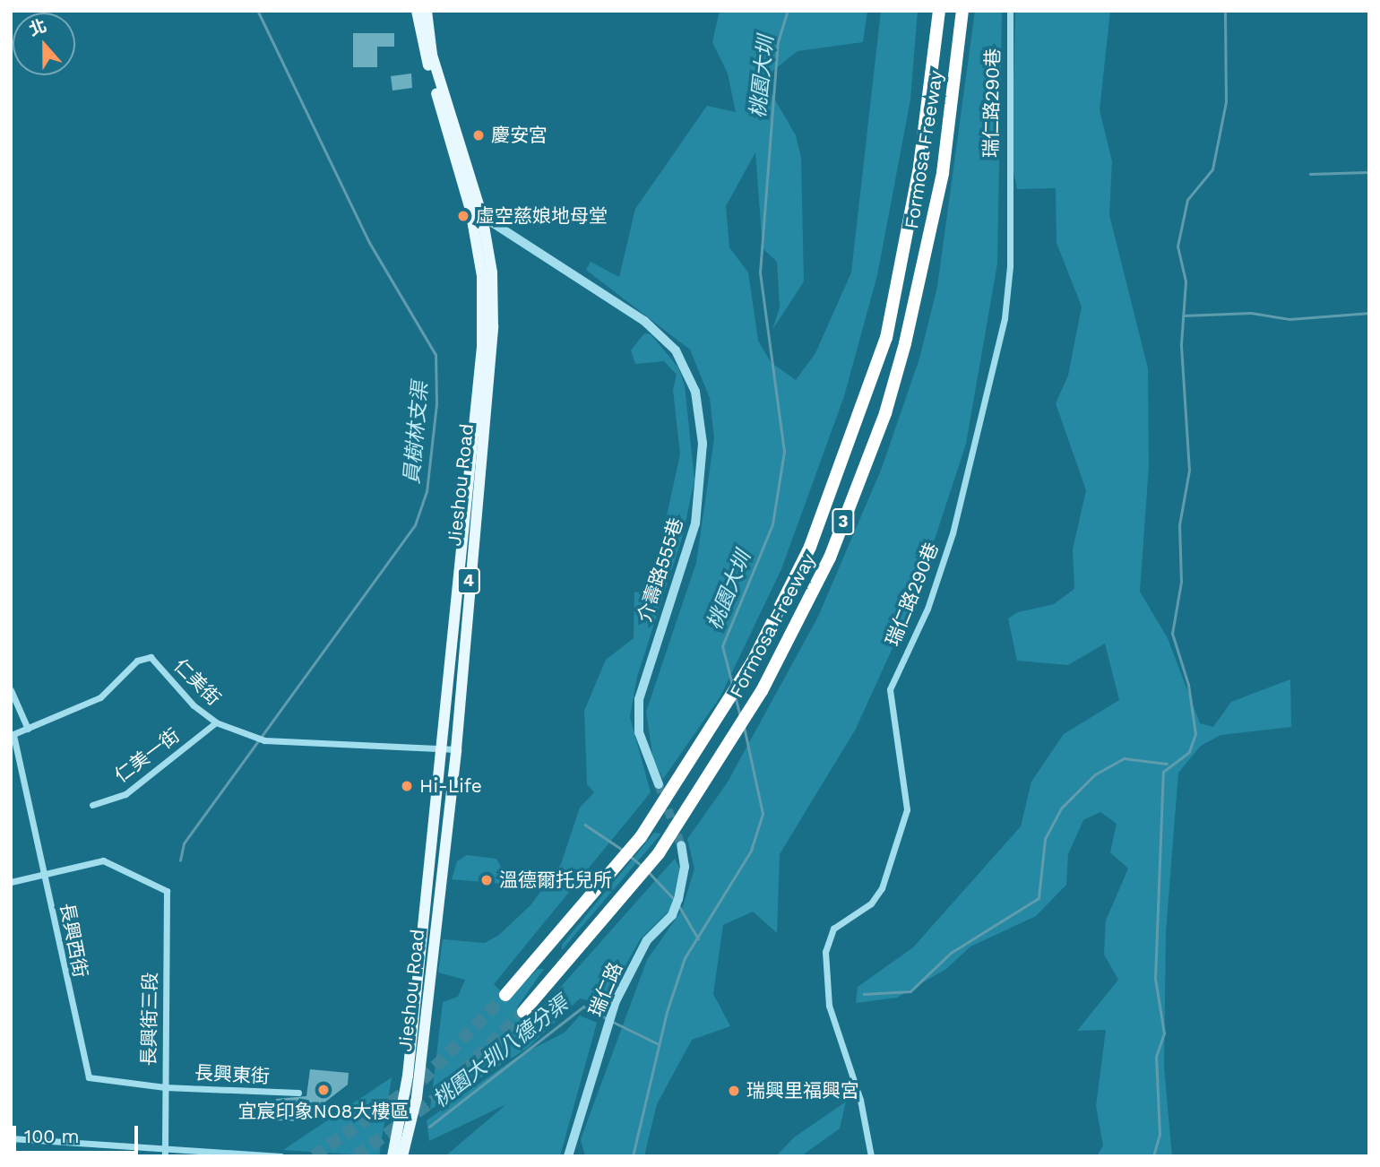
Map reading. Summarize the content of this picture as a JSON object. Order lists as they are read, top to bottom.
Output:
{
  "streets": {
    "highway": ["Formosa Freeway", "3"],
    "main road": ["Jieshou Road", "4"],
    "street": [
      "瑞仁路290巷",
      "介壽路555巷",
      "仁美街",
      "仁美一街",
      "長興西街",
      "瑞仁路",
      "長興街三段",
      "長興東街"
    ]
  },
  "crossings": [
    ["Jieshou Road", "介壽路555巷"],
    ["Jieshou Road", "仁美街"],
    ["仁美街", "仁美一街"],
    ["仁美街", "長興西街"],
    ["長興西街", "長興街三段"],
    ["長興西街", "長興東街"],
    ["長興街三段", "長興東街"]
  ],
  "water": ["桃園大圳", "員樹林支渠", "桃園大圳八德分渠"],
  "places": [
    "慶安宮",
    "虛空慈娘地母堂",
    "Hi-Life",
    "溫德爾托兒所",
    "宜宸印象NO8大樓區",
    "瑞興里福興宮"
  ],
  "scale_bar": "100 m",
  "north": "top"
}
